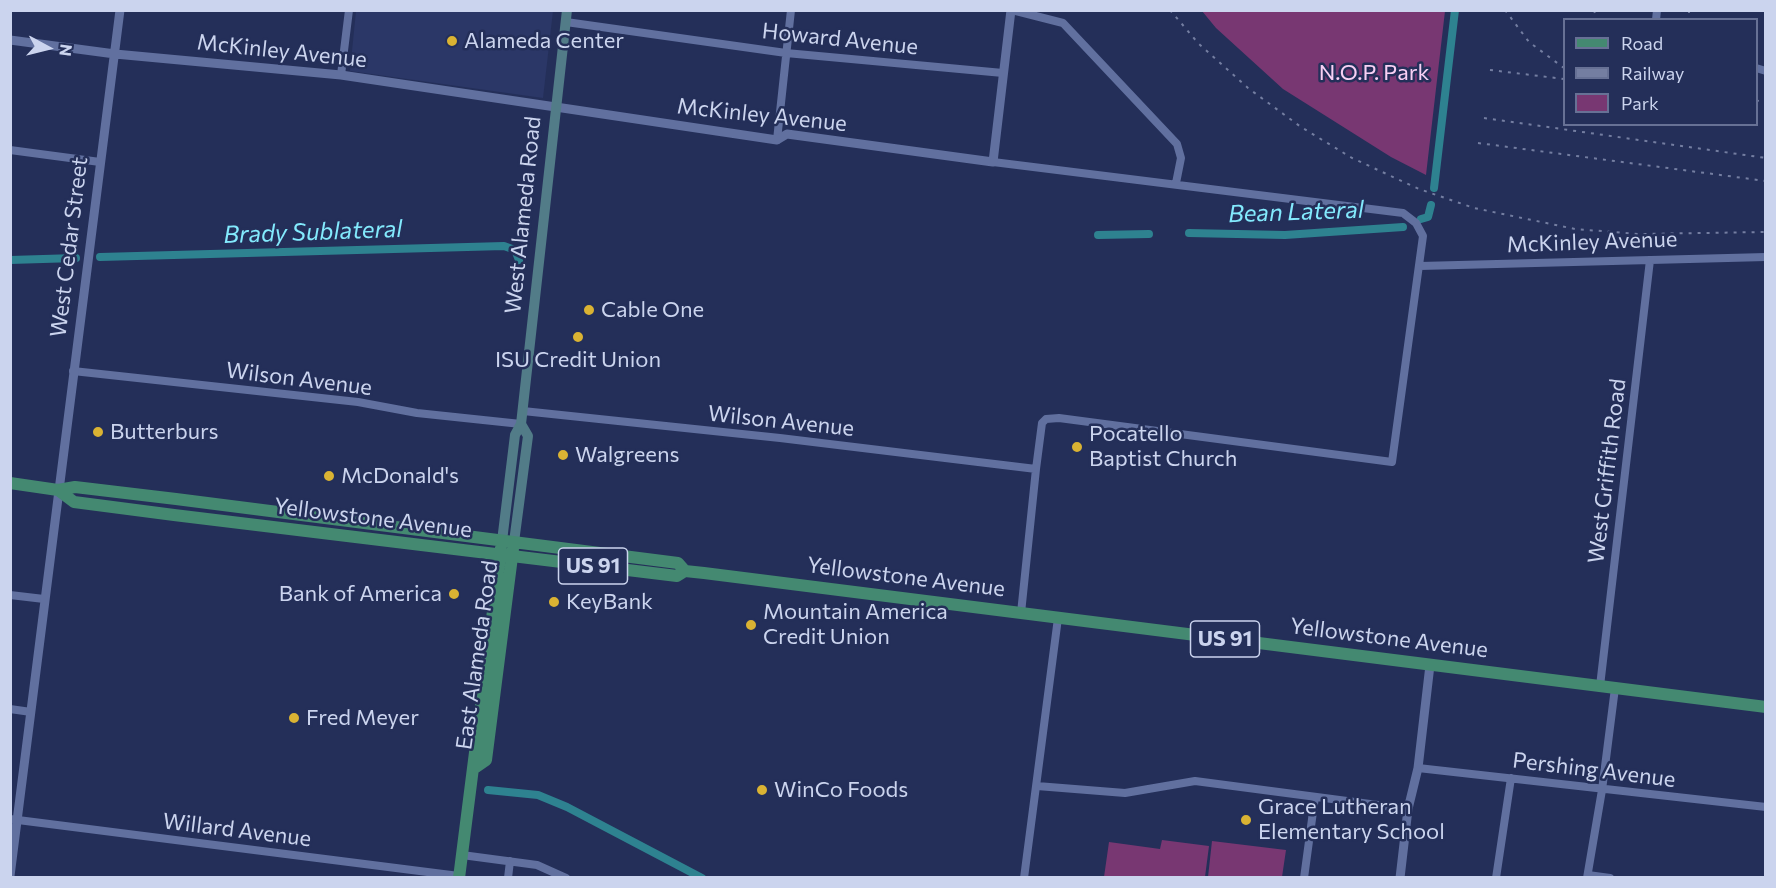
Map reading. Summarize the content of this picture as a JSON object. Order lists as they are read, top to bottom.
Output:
{
  "streets": {
    "main road": [
      "West Alameda Road",
      "Yellowstone Avenue",
      "US 91",
      "East Alameda Road"
    ],
    "street": [
      "Howard Avenue",
      "McKinley Avenue",
      "West Cedar Street",
      "Wilson Avenue",
      "West Griffith Road",
      "Pershing Avenue",
      "Willard Avenue"
    ]
  },
  "crossings": [
    ["Howard Avenue", "West Alameda Road"],
    ["McKinley Avenue", "West Alameda Road"],
    ["McKinley Avenue", "West Cedar Street"],
    ["McKinley Avenue", "West Griffith Road"],
    ["West Alameda Road", "Wilson Avenue"],
    ["West Alameda Road", "Yellowstone Avenue"],
    ["West Alameda Road", "East Alameda Road"],
    ["West Cedar Street", "Wilson Avenue"],
    ["West Cedar Street", "Yellowstone Avenue"],
    ["West Cedar Street", "Willard Avenue"],
    ["West Griffith Road", "Yellowstone Avenue"],
    ["Yellowstone Avenue", "East Alameda Road"],
    ["East Alameda Road", "Willard Avenue"]
  ],
  "water": ["Bean Lateral", "Brady Sublateral"],
  "parks": ["N.O.P. Park"],
  "places": [
    "Alameda Center",
    "Cable One",
    "ISU Credit Union",
    "Butterburs",
    "Pocatello Baptist Church",
    "Walgreens",
    "McDonald's",
    "Bank of America",
    "KeyBank",
    "Mountain America Credit Union",
    "Fred Meyer",
    "WinCo Foods",
    "Grace Lutheran Elementary School"
  ],
  "legend": ["Road", "Railway", "Park"],
  "north": "right"
}
